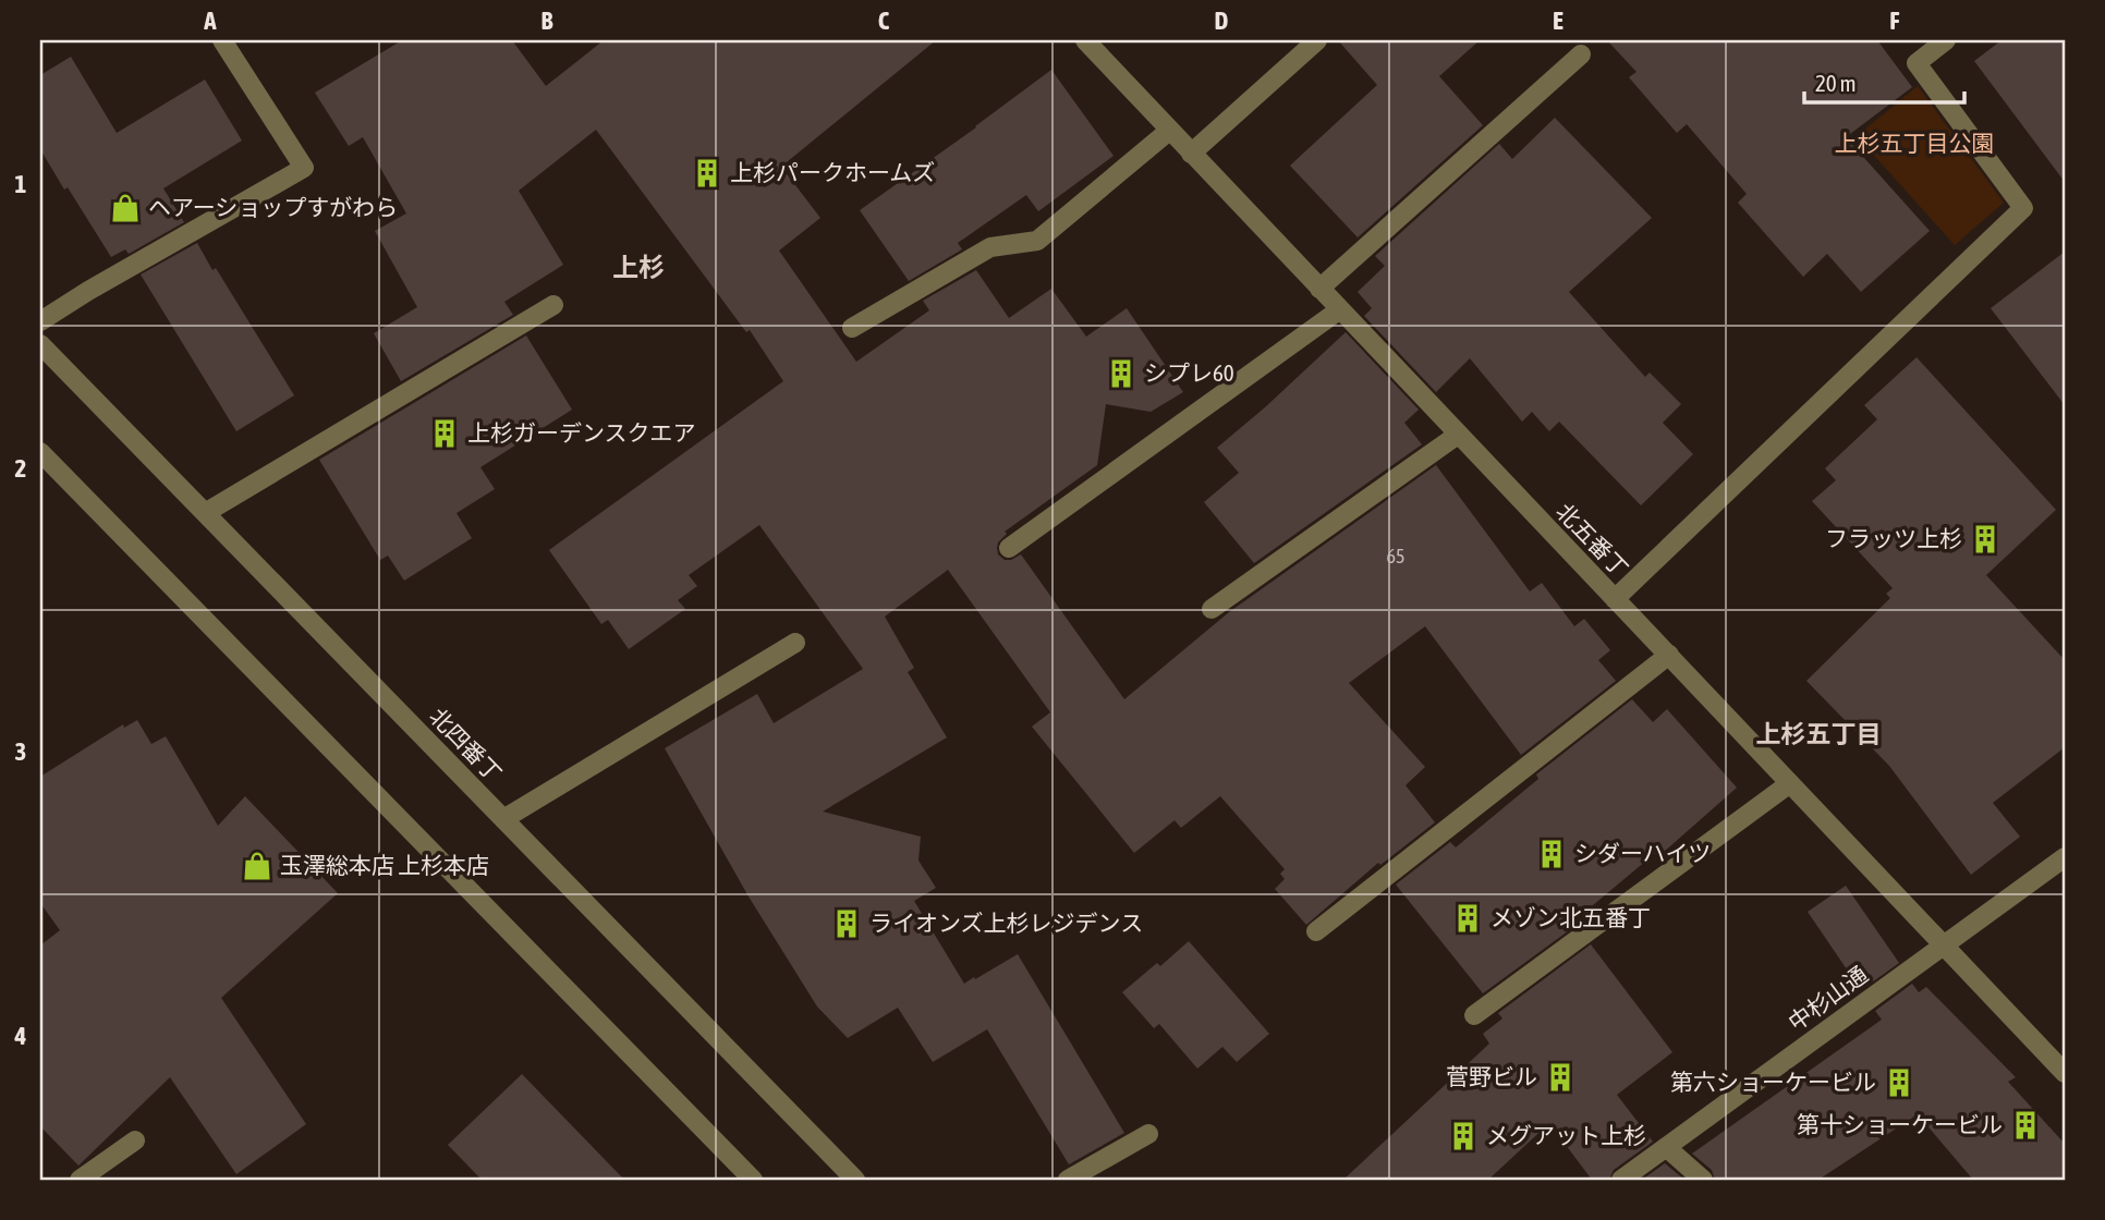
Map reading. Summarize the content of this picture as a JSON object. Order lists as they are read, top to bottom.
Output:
{
  "streets": {
    "street": ["北五番丁", "北四番丁", "中杉山通"]
  },
  "crossings": [
    ["北五番丁", "中杉山通"]
  ],
  "districts": ["上杉", "上杉五丁目"],
  "parks": ["上杉五丁目公園"],
  "places": {
    "building": [
      "上杉パークホームズ",
      "シプレ60",
      "上杉ガーデンスクエア",
      "フラッツ上杉",
      "シダーハイツ",
      "メゾン北五番丁",
      "ライオンズ上杉レジデンス",
      "菅野ビル",
      "第六ショーケービル",
      "第十ショーケービル",
      "メグアット上杉"
    ],
    "shop": ["ヘアーショップすがわら", "玉澤総本店 上杉本店"]
  },
  "house_numbers": ["65"],
  "scale_bar": "20 m",
  "grid": {
    "columns": [
      "A",
      "B",
      "C",
      "D",
      "E",
      "F"
    ],
    "rows": [
      "1",
      "2",
      "3",
      "4"
    ]
  }
}
